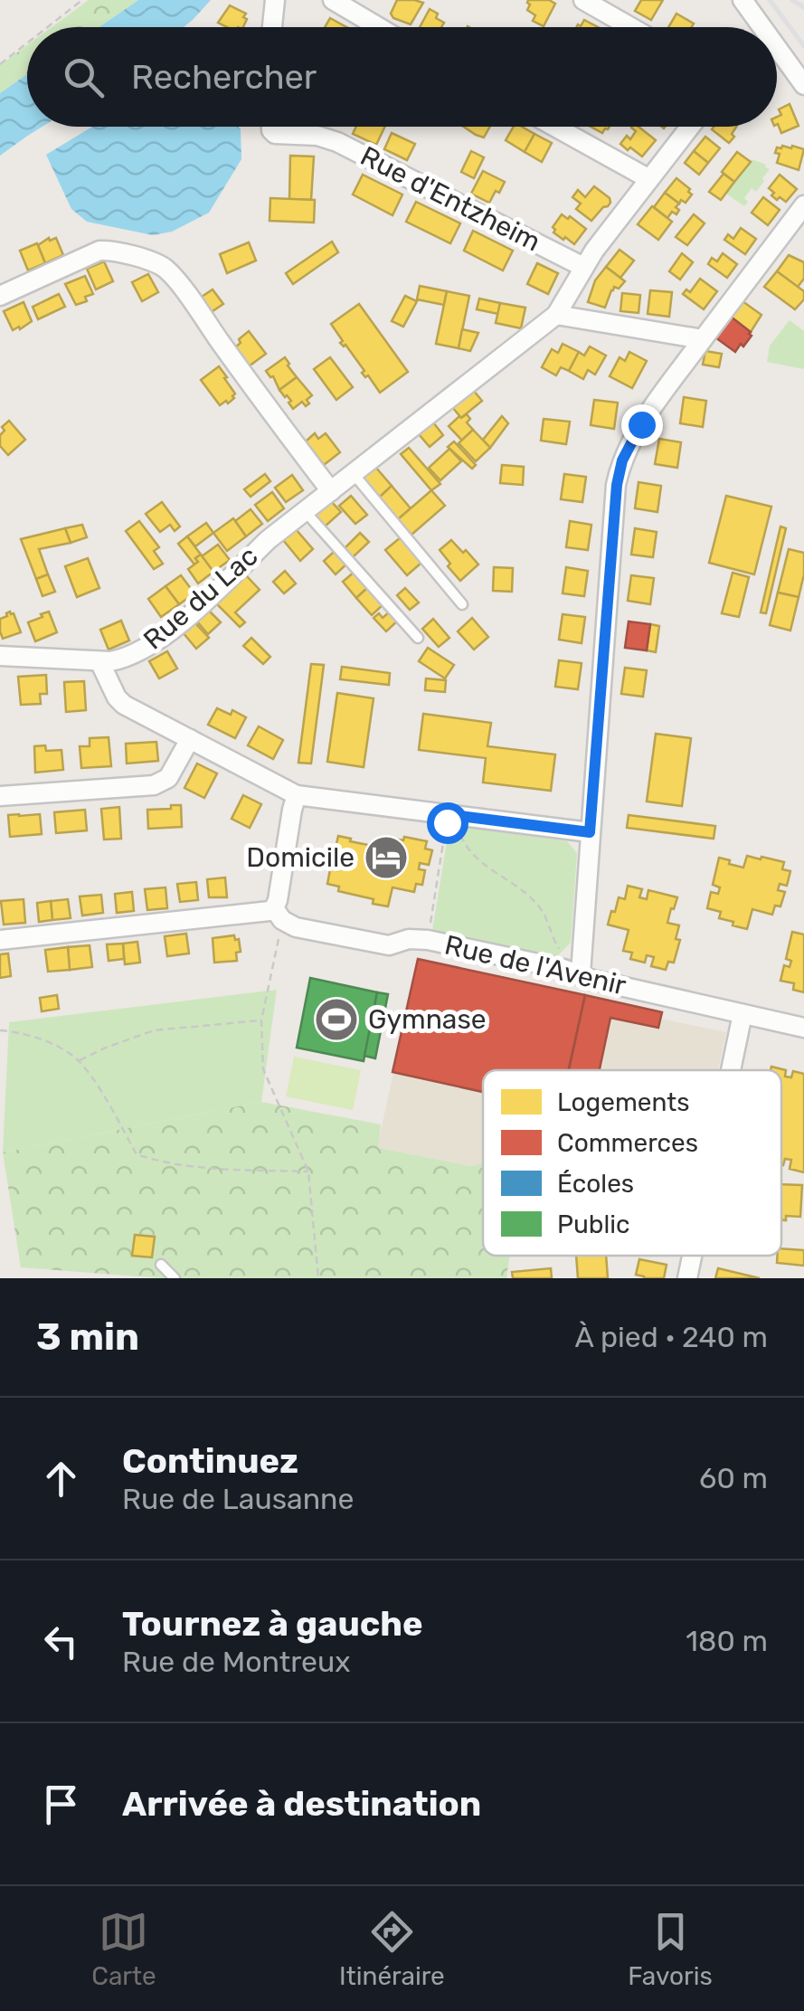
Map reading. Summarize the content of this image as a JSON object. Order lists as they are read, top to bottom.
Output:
{
  "streets": {
    "street": ["Rue d'Entzheim", "Rue du Lac", "Rue de l'Avenir"]
  },
  "places": {
    "hotel": ["Domicile"],
    "sports": ["Gymnase"]
  },
  "legend": [
    "Logements",
    "Commerces",
    "Écoles",
    "Public"
  ],
  "page": {
    "search": "Rechercher",
    "heading": ["3 min", "À pied · 240 m"],
    "list": [
      ["Continuez", "Rue de Lausanne", "60 m"],
      ["Tournez à gauche", "Rue de Montreux", "180 m"],
      "Arrivée à destination"
    ],
    "nav": ["Carte", "Itinéraire", "Favoris"]
  }
}
